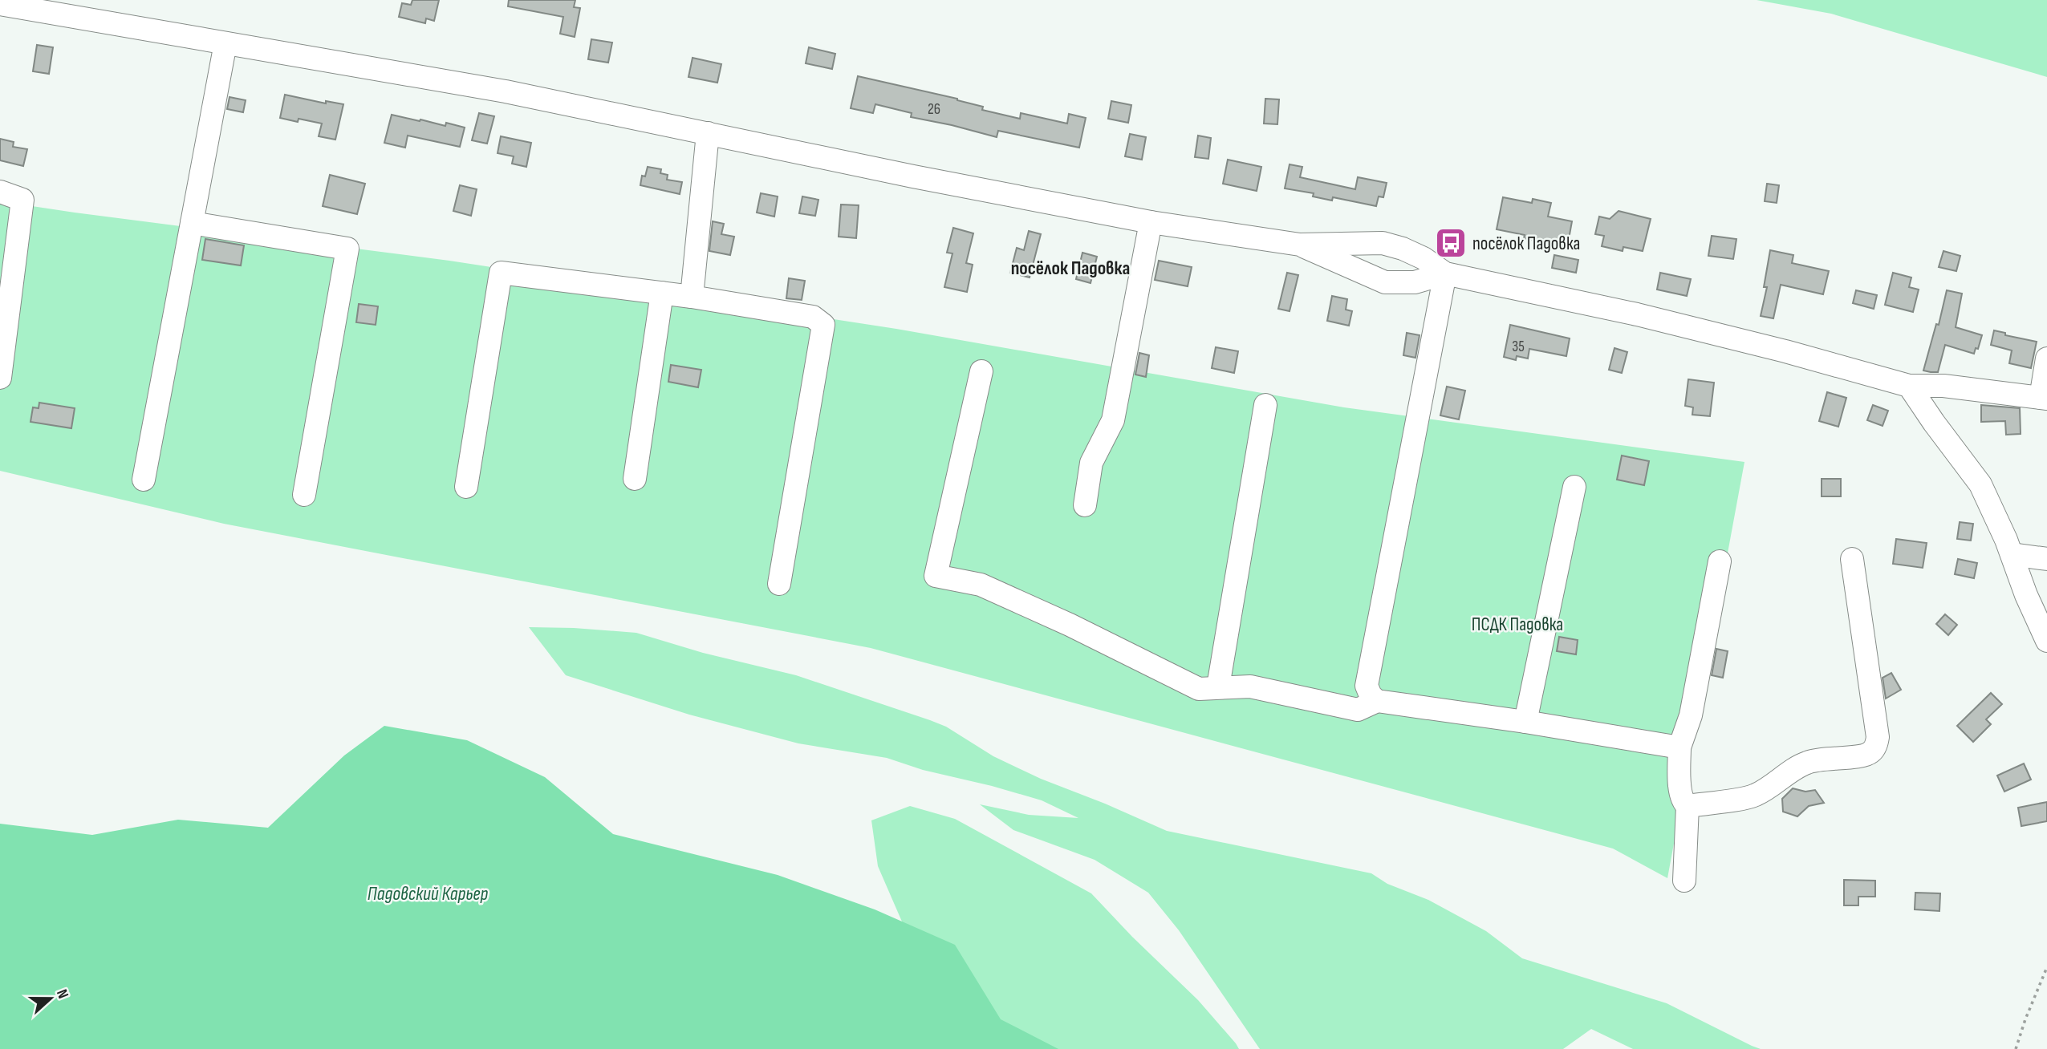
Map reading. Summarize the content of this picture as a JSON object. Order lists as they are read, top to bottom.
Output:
{
  "districts": ["посёлок Падовка"],
  "water": ["Падовский Карьер"],
  "parks": ["ПСДК Падовка"],
  "places": {
    "bus stop": ["посёлок Падовка"]
  },
  "house_numbers": ["26", "35"],
  "north": "right"
}
